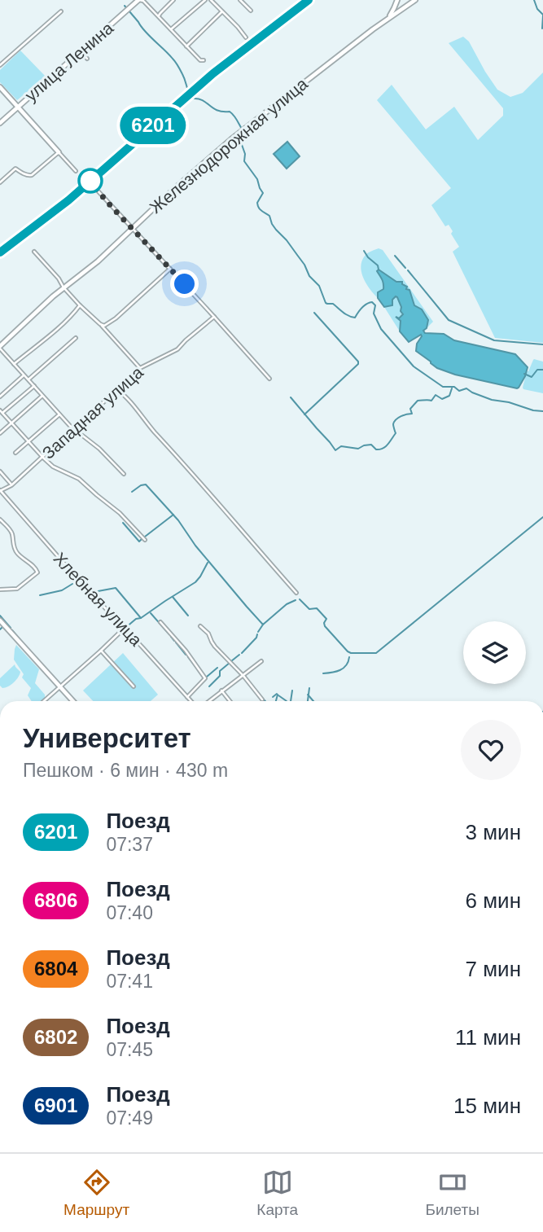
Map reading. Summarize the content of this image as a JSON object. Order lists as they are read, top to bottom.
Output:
{
  "streets": {
    "main road": ["улица Ленина", "Железнодорожная улица"],
    "street": ["Западная улица", "Хлебная улица"]
  },
  "crossings": [
    ["Западная улица", "Хлебная улица"]
  ],
  "page": {
    "on_map": "6201",
    "heading": ["Университет", "Пешком · 6 мин · 430 m"],
    "list": [
      {
        "mark": "6201",
        "name": "Поезд",
        "note": "07:37",
        "value": "3 мин"
      },
      {
        "mark": "6806",
        "name": "Поезд",
        "note": "07:40",
        "value": "6 мин"
      },
      {
        "mark": "6804",
        "name": "Поезд",
        "note": "07:41",
        "value": "7 мин"
      },
      {
        "mark": "6802",
        "name": "Поезд",
        "note": "07:45",
        "value": "11 мин"
      },
      {
        "mark": "6901",
        "name": "Поезд",
        "note": "07:49",
        "value": "15 мин"
      }
    ],
    "tabs": ["Маршрут", "Карта", "Билеты"]
  }
}
